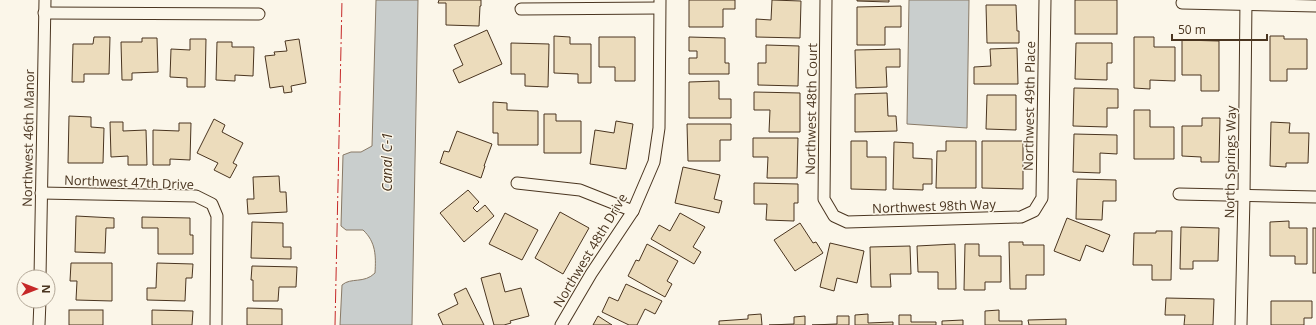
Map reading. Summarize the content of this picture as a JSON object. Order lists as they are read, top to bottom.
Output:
{
  "streets": {
    "street": [
      "Northwest 49th Place",
      "Northwest 48th Court",
      "Northwest 46th Manor",
      "North Springs Way",
      "Northwest 47th Drive",
      "Northwest 98th Way",
      "Northwest 48th Drive"
    ]
  },
  "crossings": [
    ["Northwest 49th Place", "Northwest 98th Way"],
    ["Northwest 48th Court", "Northwest 98th Way"],
    ["Northwest 46th Manor", "Northwest 47th Drive"]
  ],
  "water": ["Canal C-1"],
  "scale_bar": "50 m",
  "north": "right"
}
